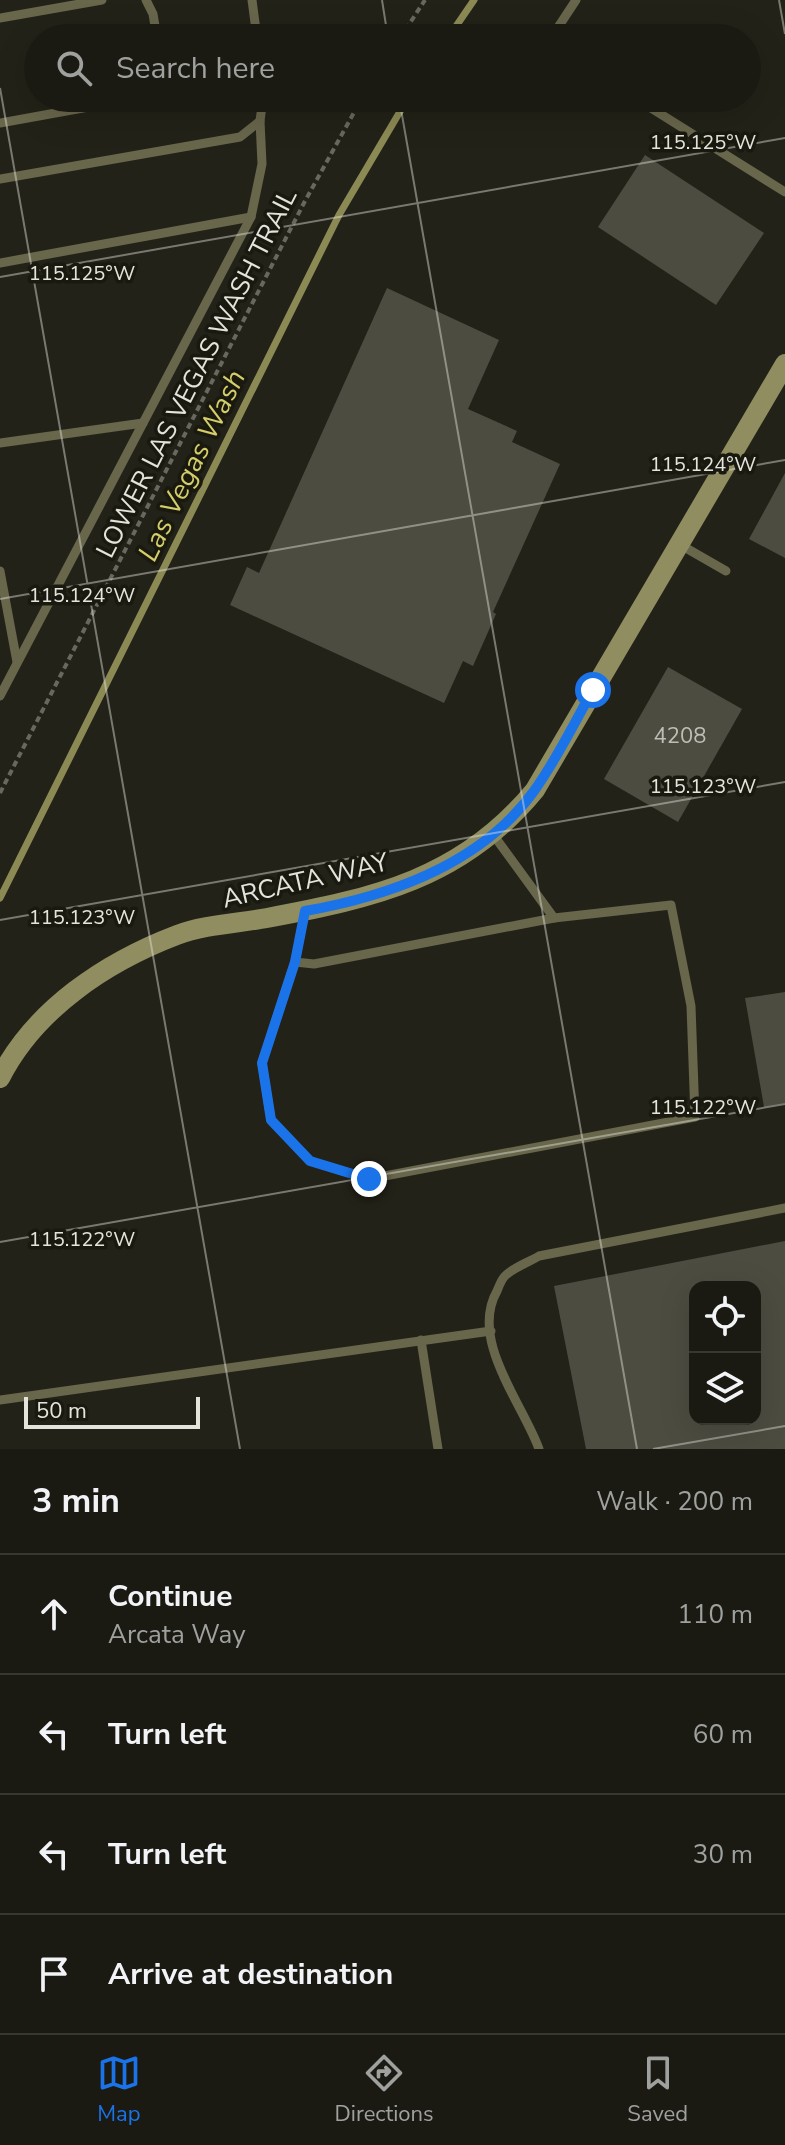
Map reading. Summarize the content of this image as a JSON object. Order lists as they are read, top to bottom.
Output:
{
  "streets": {
    "street": ["ARCATA WAY"],
    "path": ["LOWER LAS VEGAS WASH TRAIL"]
  },
  "water": ["Las Vegas Wash"],
  "house_numbers": ["4208"],
  "scale_bar": "50 m",
  "page": {
    "search": "Search here",
    "scale": "50 m",
    "heading": ["3 min", "Walk · 200 m"],
    "list": [
      ["Continue", "Arcata Way", "110 m"],
      ["Turn left", "60 m"],
      ["Turn left", "30 m"],
      "Arrive at destination"
    ],
    "nav": ["Map", "Directions", "Saved"]
  },
  "coordinates": [
    "115.125°W",
    "115.124°W",
    "115.123°W",
    "115.122°W"
  ]
}
